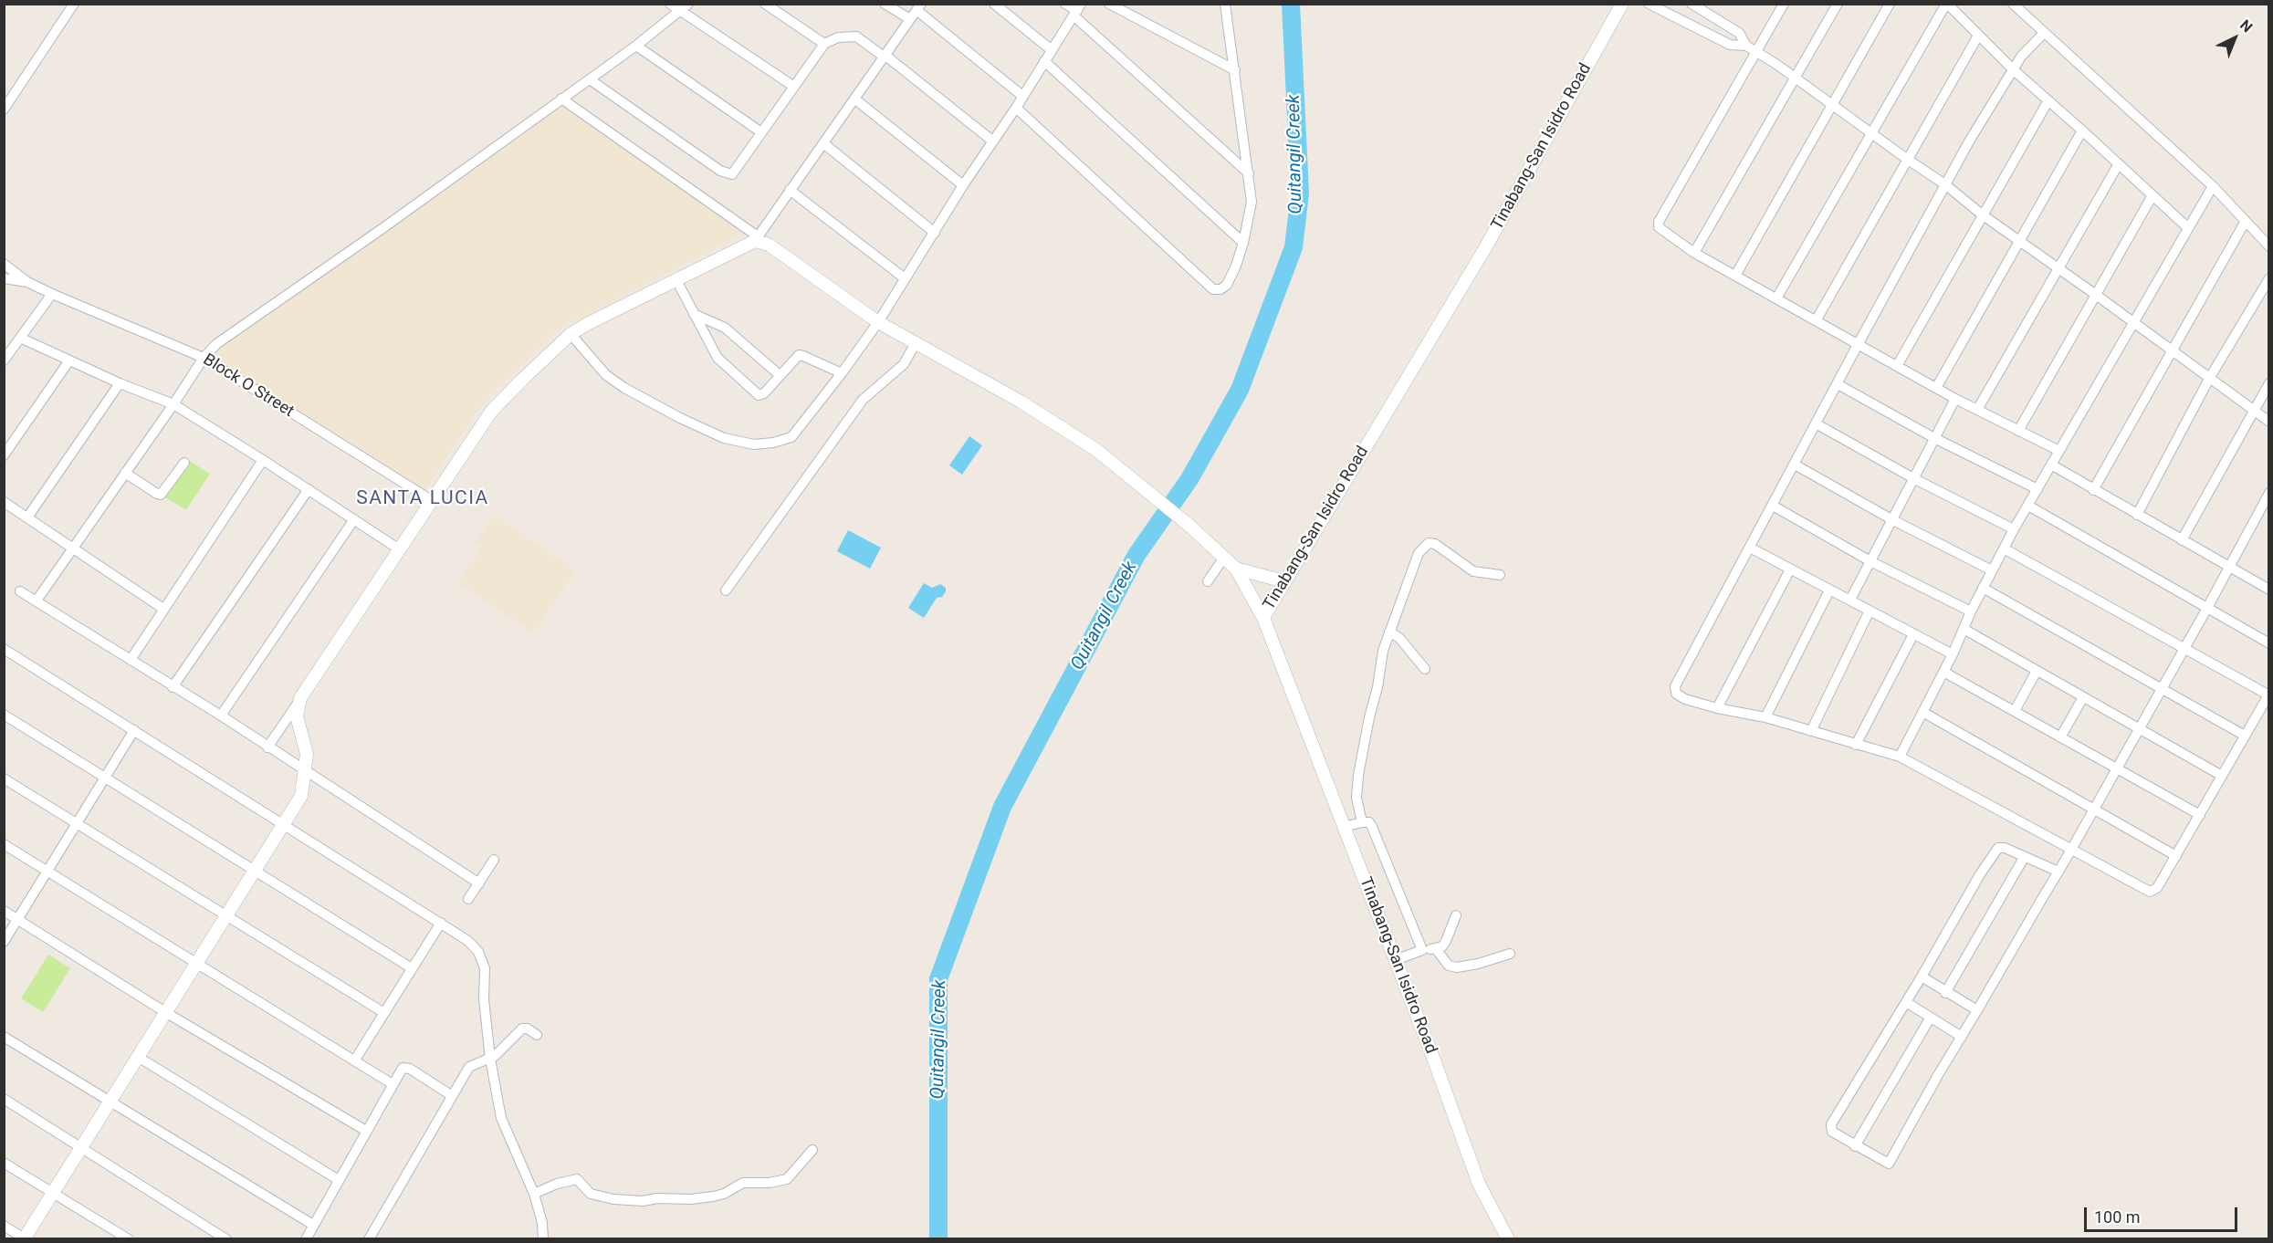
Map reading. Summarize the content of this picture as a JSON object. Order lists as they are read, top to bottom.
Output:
{
  "streets": {
    "street": ["Tinabang-San Isidro Road", "Block O Street"]
  },
  "districts": ["SANTA LUCIA"],
  "water": ["Quitangil Creek"],
  "scale_bar": "100 m",
  "north": "top right"
}
